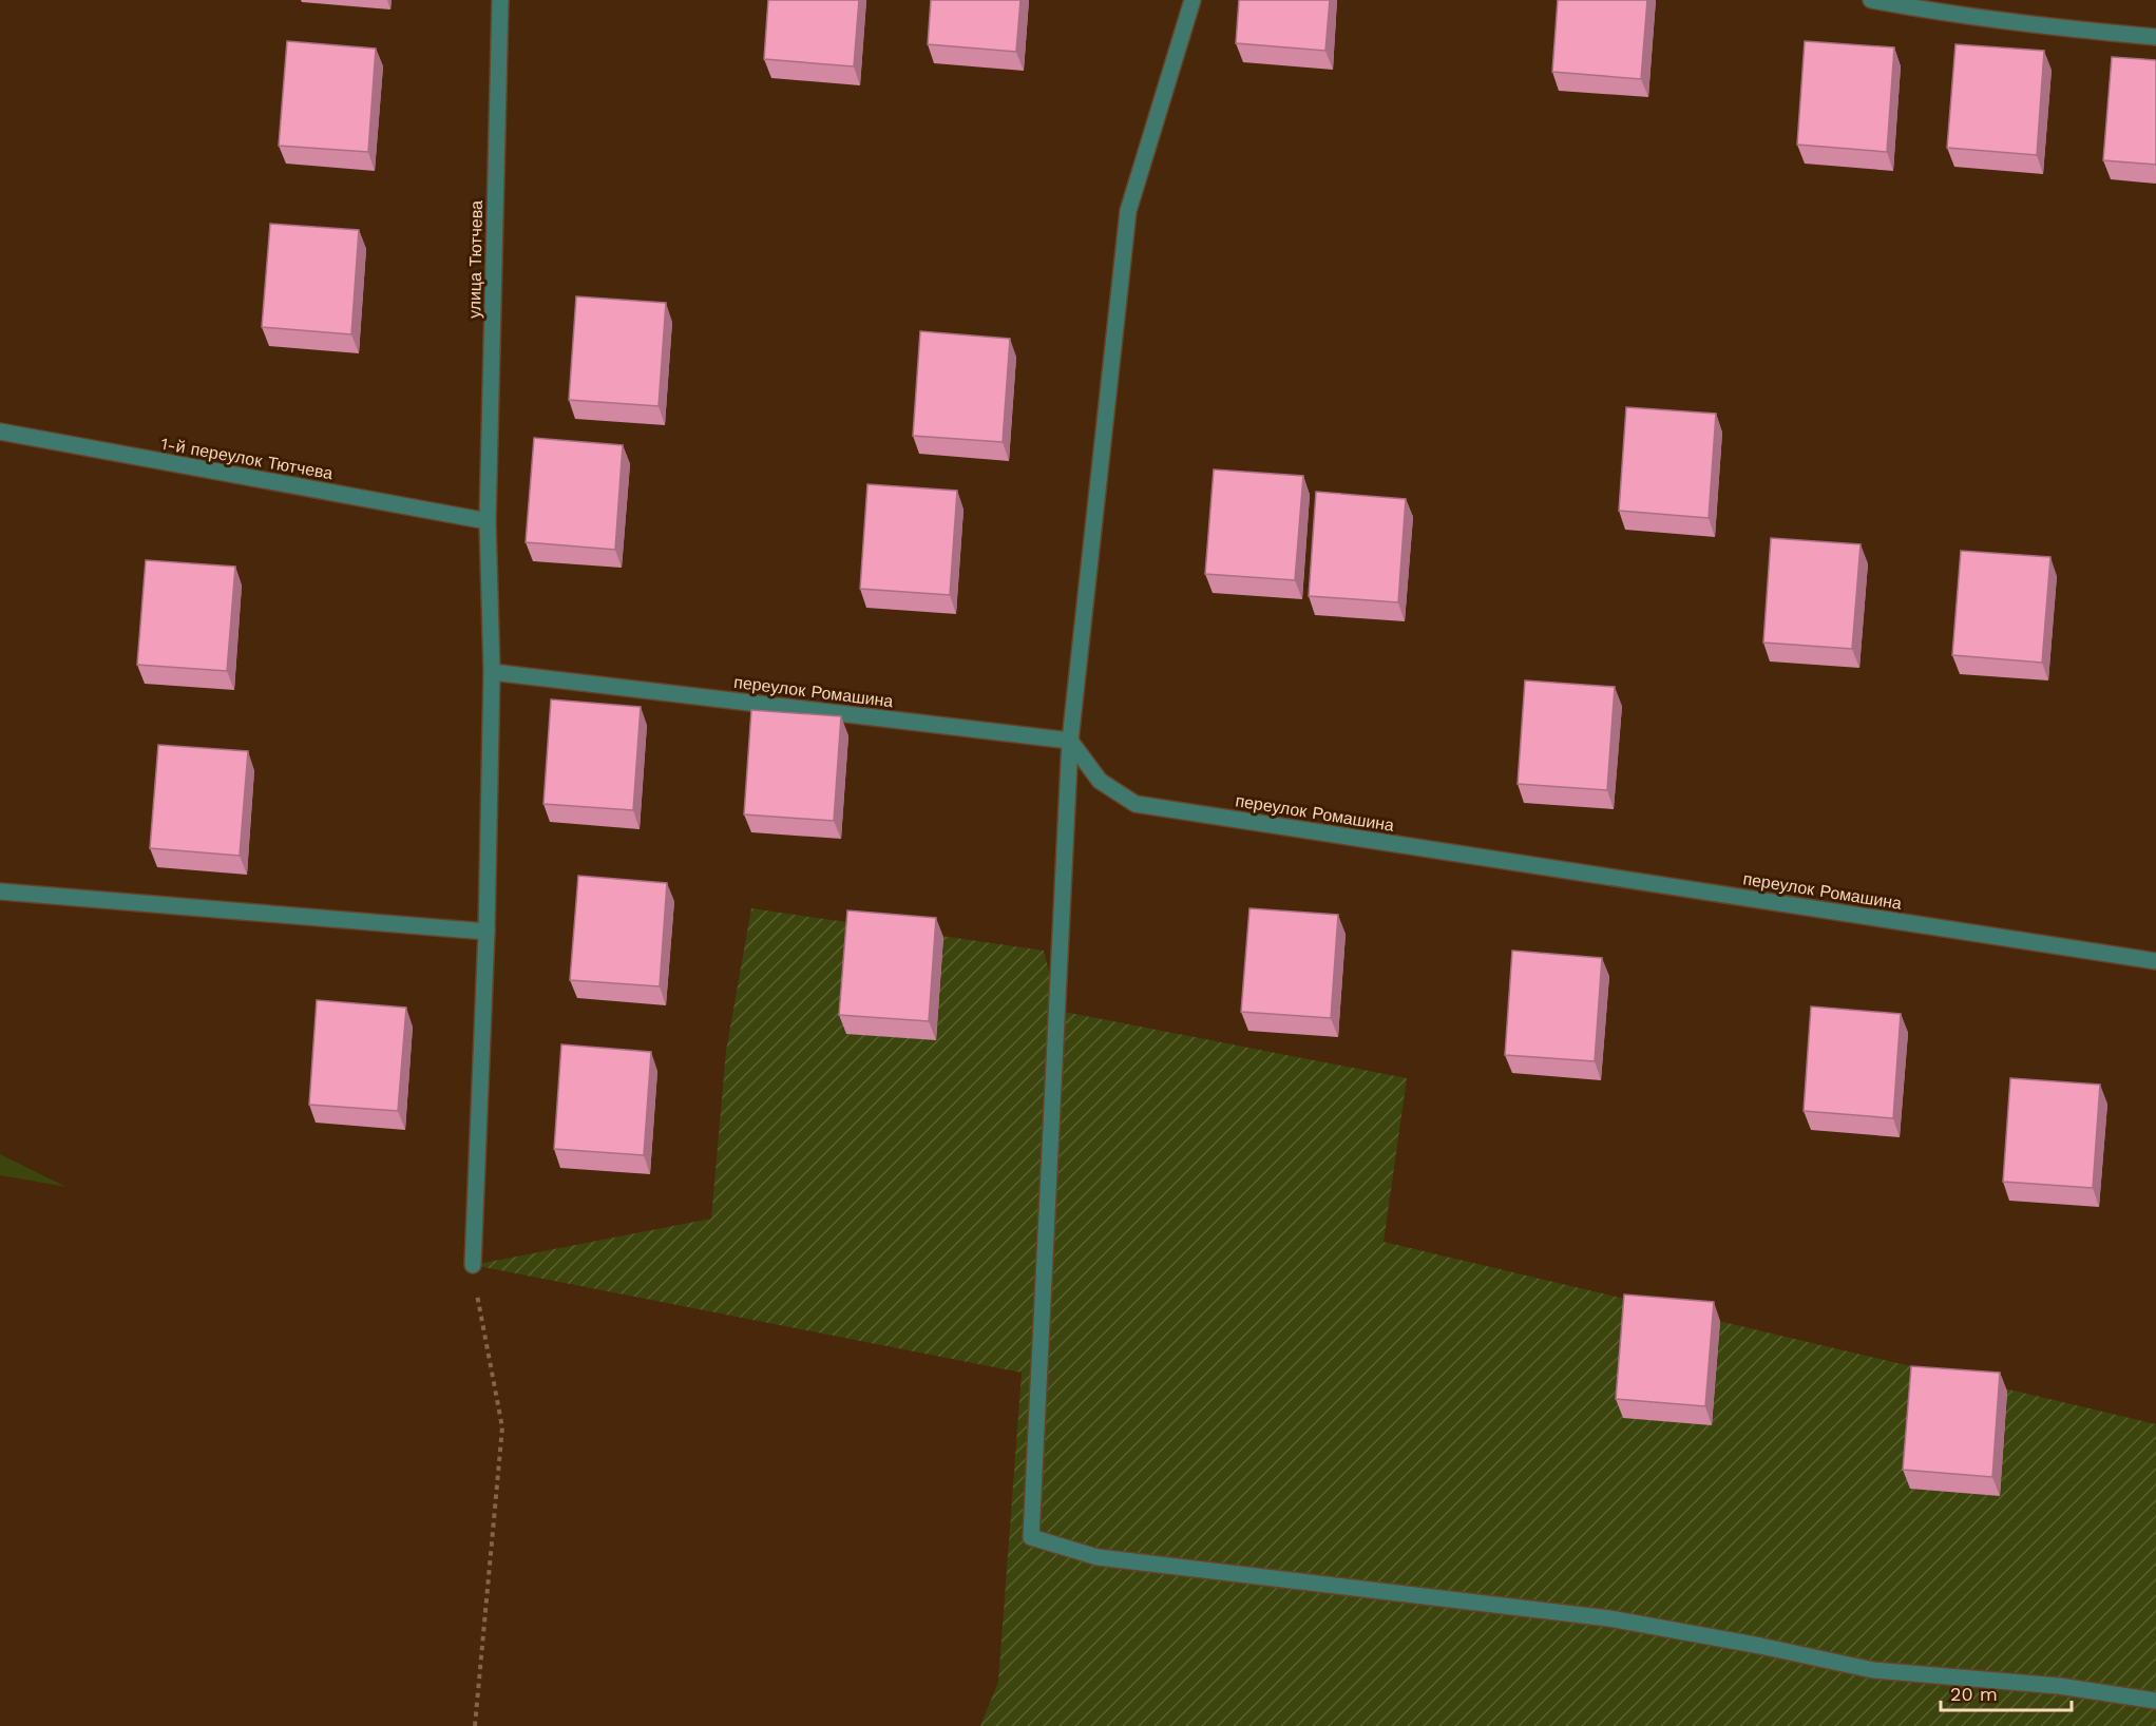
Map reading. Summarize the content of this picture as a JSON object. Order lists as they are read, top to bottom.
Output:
{
  "streets": {
    "street": ["улица Тютчева", "1-й переулок Тютчева", "переулок Ромашина"]
  },
  "crossings": [
    ["улица Тютчева", "1-й переулок Тютчева"],
    ["улица Тютчева", "переулок Ромашина"]
  ],
  "scale_bar": "20 m"
}
